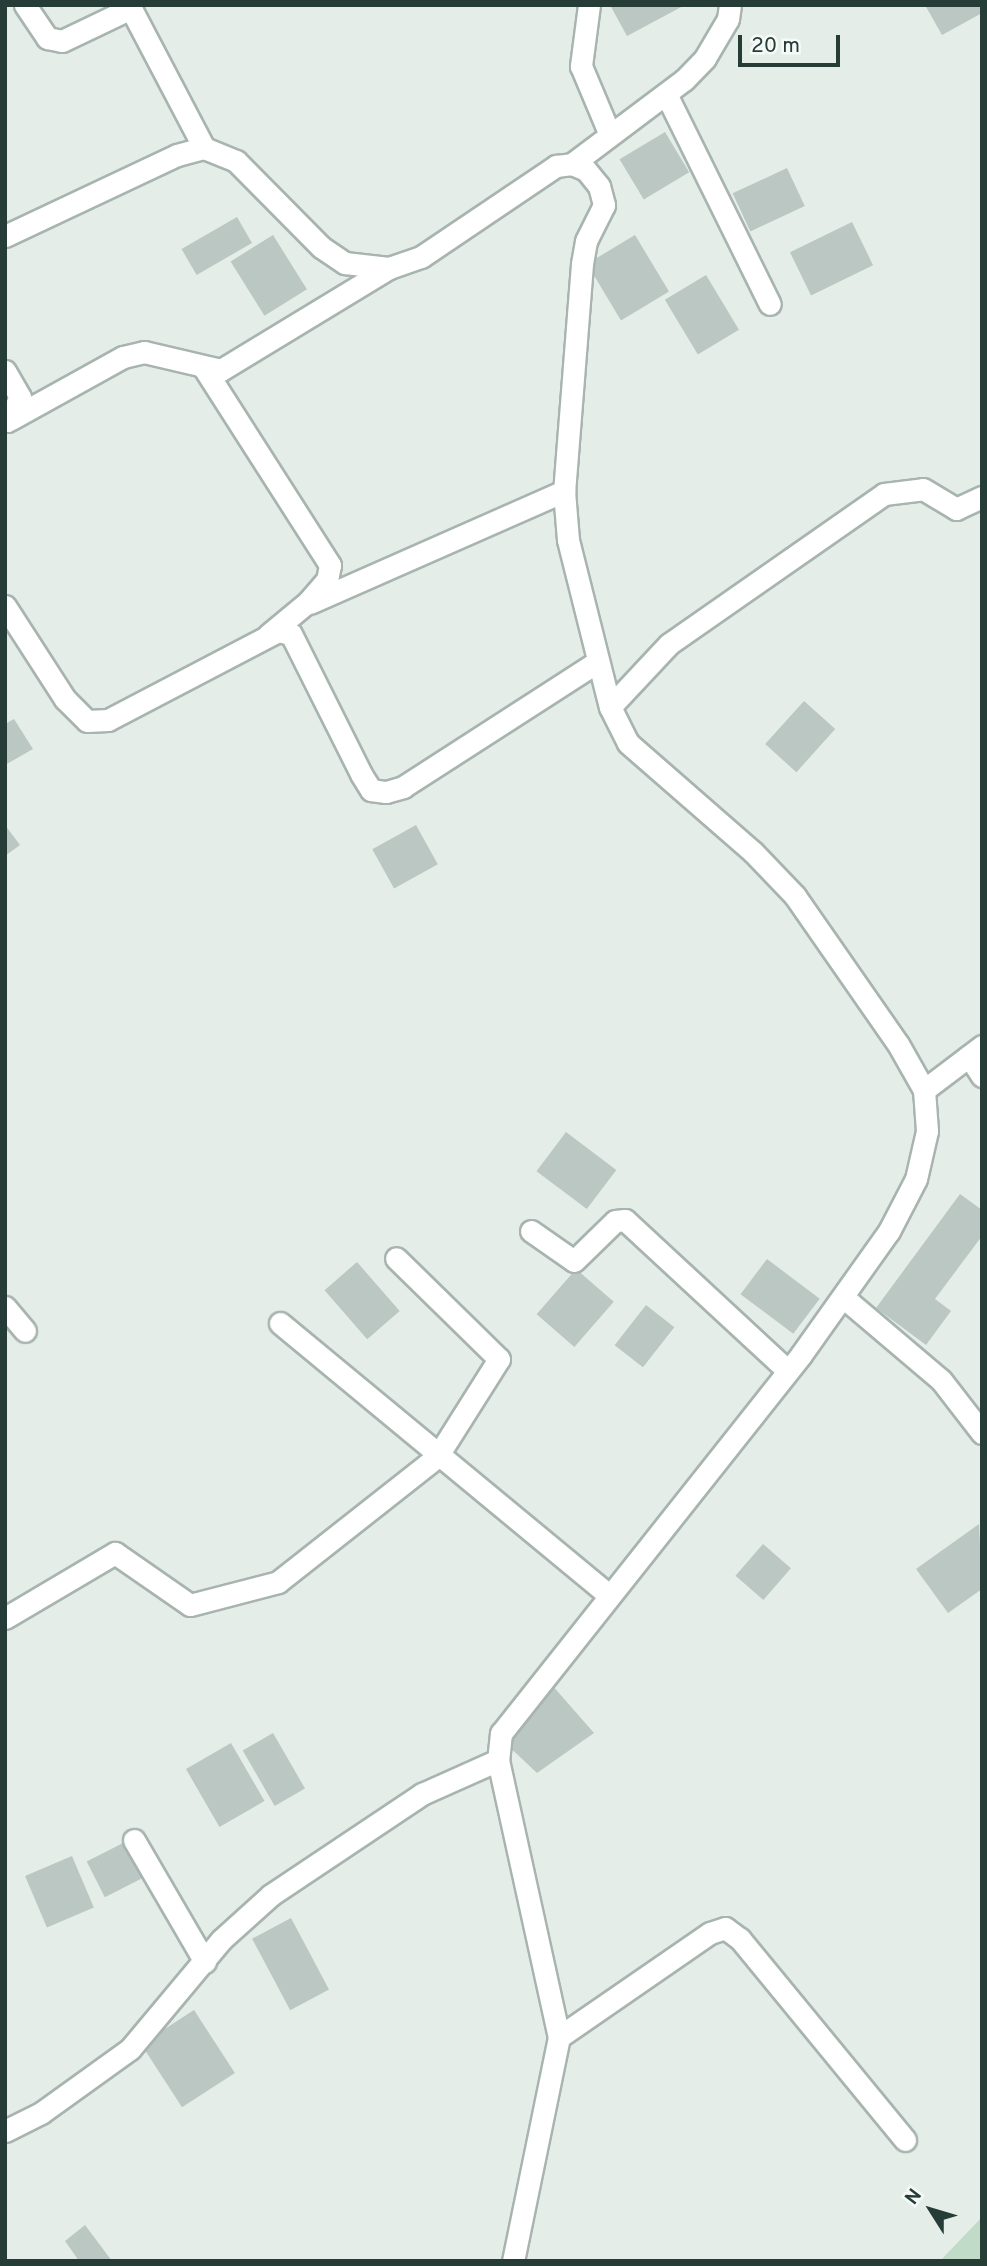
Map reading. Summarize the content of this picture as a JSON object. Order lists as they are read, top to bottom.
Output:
{
  "scale_bar": "20 m",
  "north": "top left"
}
